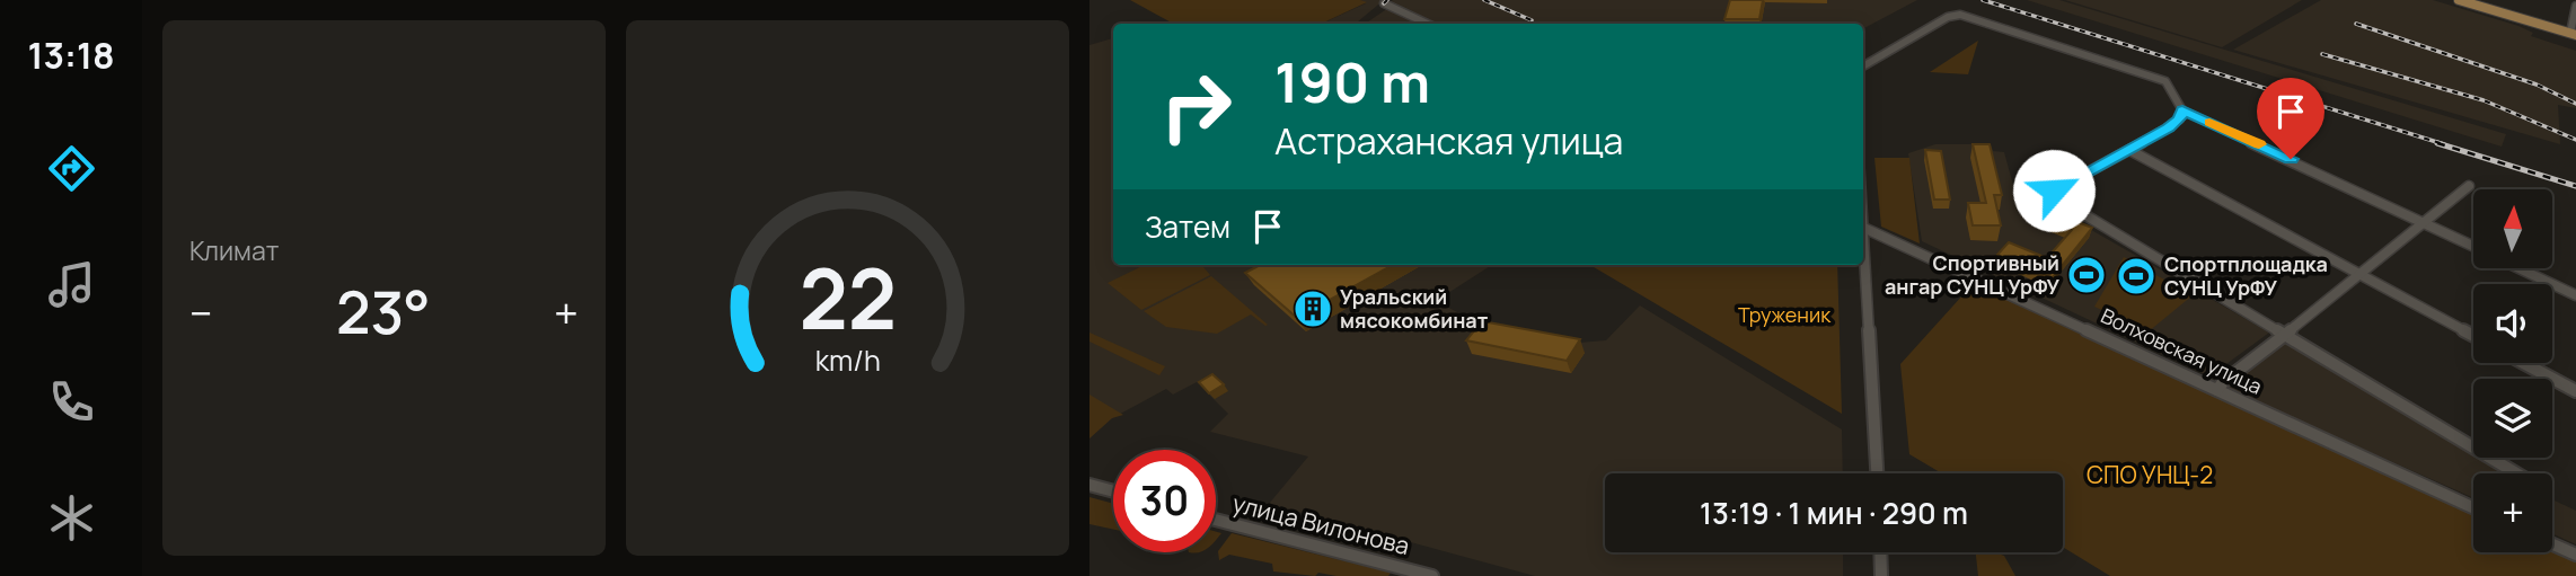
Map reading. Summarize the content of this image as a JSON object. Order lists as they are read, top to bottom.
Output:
{
  "streets": {
    "street": ["Волховская улица", "улица Вилонова"]
  },
  "parks": ["Труженик", "СПО УНЦ-2"],
  "places": {
    "sports": ["Спортивный ангар СУНЦ УрФУ", "Спортплощадка СУНЦ УрФУ"],
    "building": ["Уральский мясокомбинат"]
  },
  "north": "top",
  "page": {
    "tabs": "13:18",
    "tile": "Климат",
    "turn": ["190 m", "Астраханская улица"],
    "map_buttons": "+",
    "then": "Затем",
    "heat": ["−", "23°", "+"],
    "limit": "30",
    "trip": "13:19 · 1 мин · 290 m",
    "gauge": ["22", "km/h"]
  }
}
